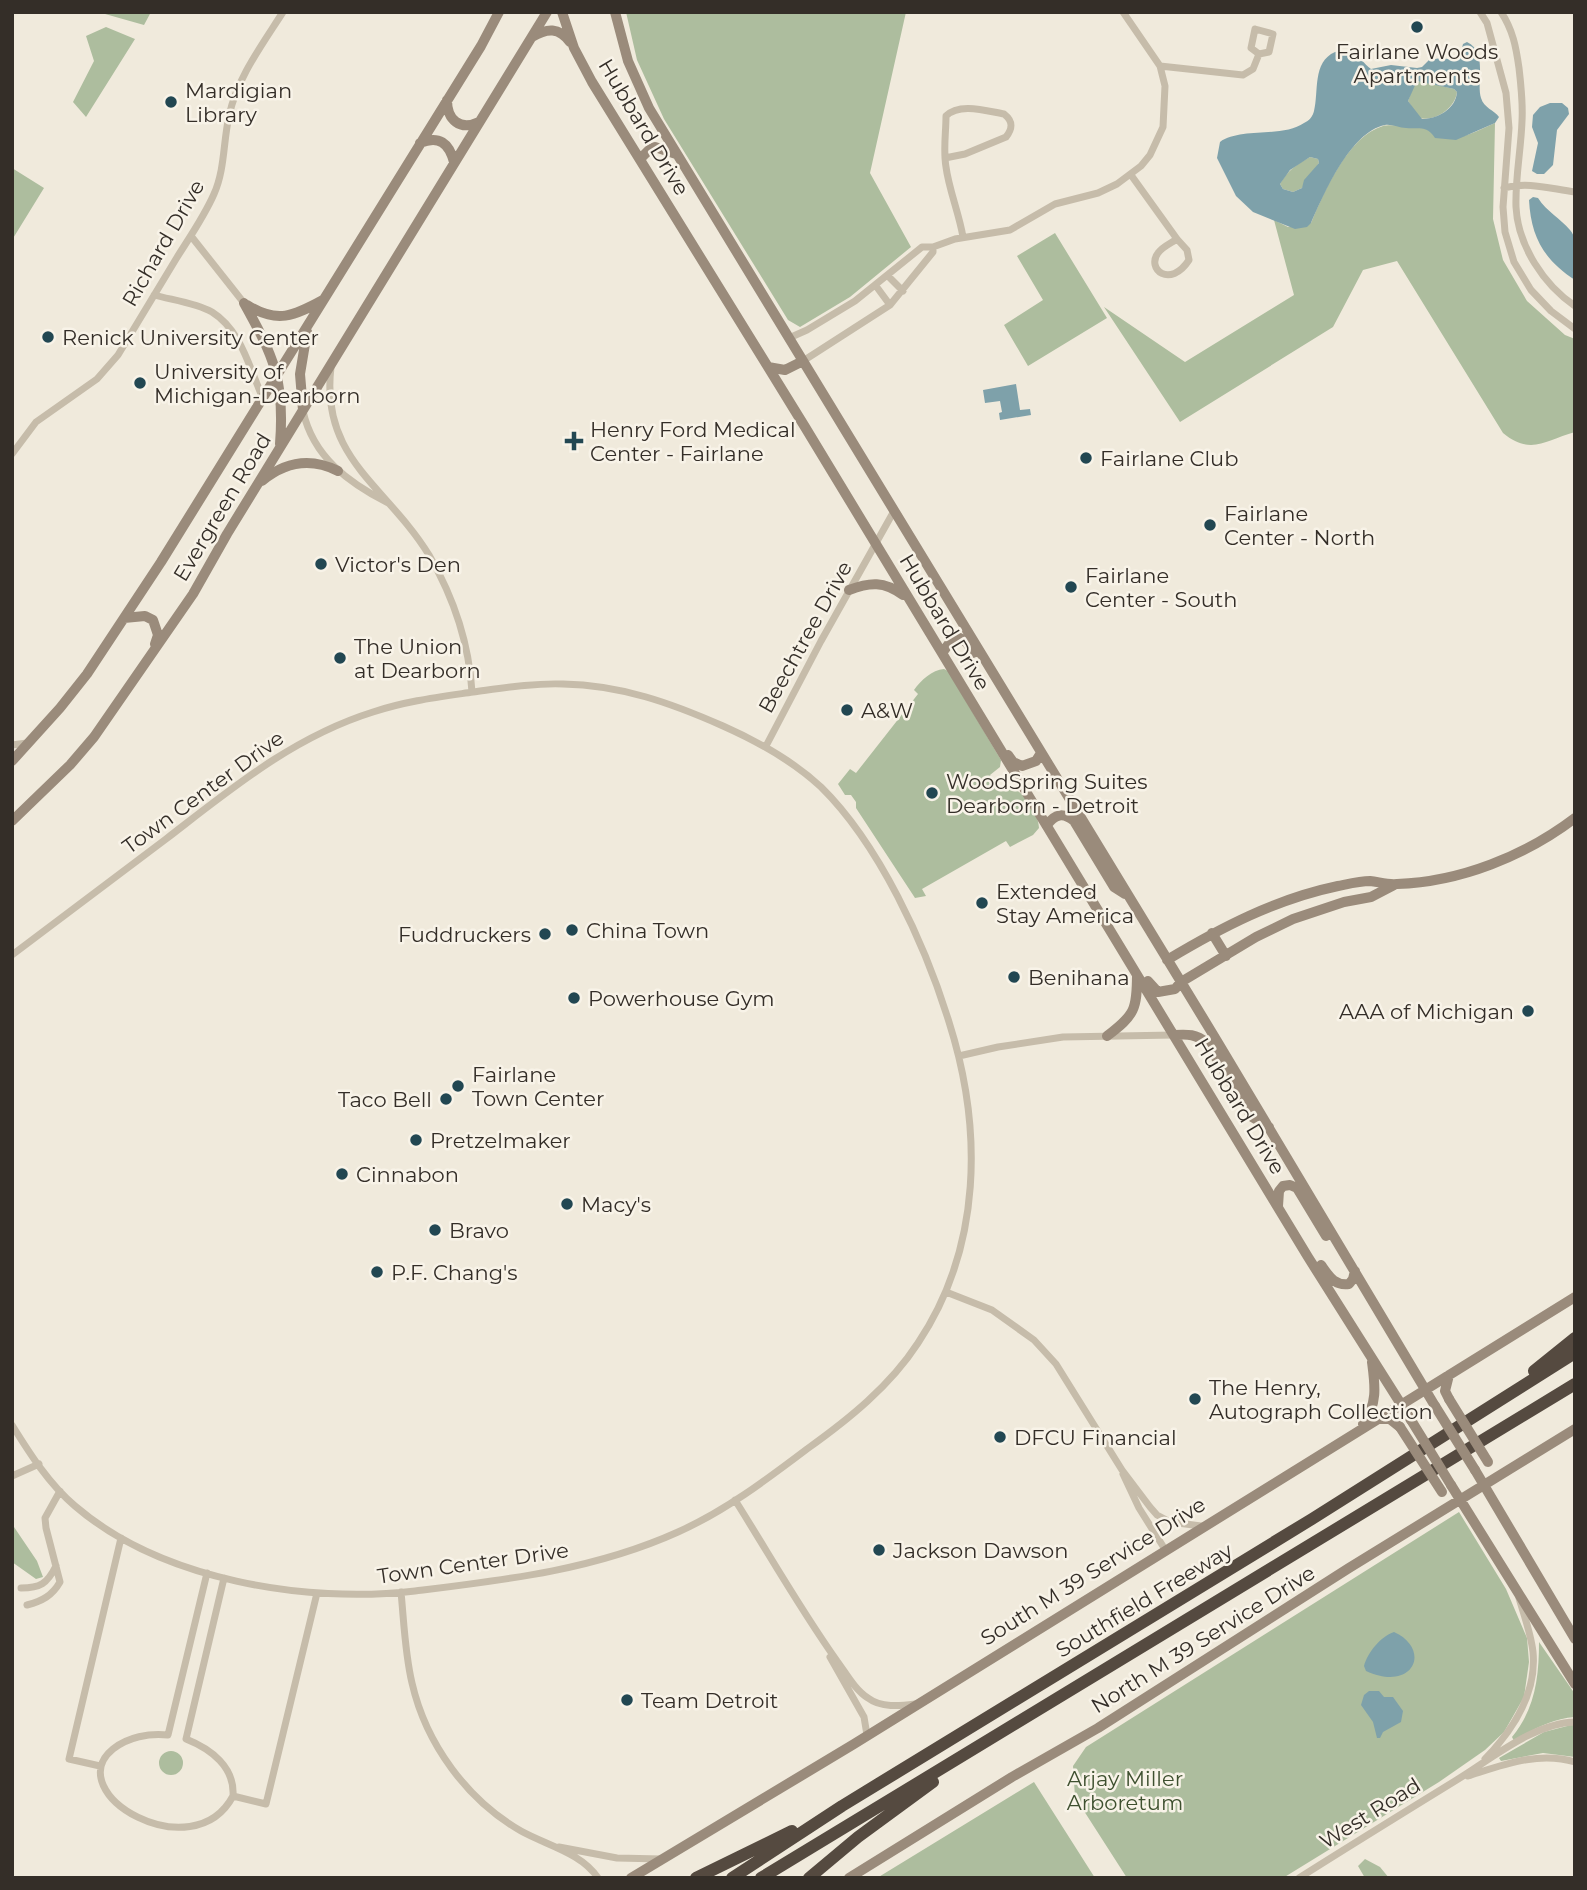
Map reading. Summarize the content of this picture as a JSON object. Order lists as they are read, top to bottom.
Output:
{
  "streets": {
    "highway": ["Southfield Freeway"],
    "street": [
      "Hubbard Drive",
      "Richard Drive",
      "Evergreen Road",
      "Beechtree Drive",
      "Town Center Drive",
      "South M 39 Service Drive",
      "North M 39 Service Drive",
      "West Road"
    ]
  },
  "crossings": [
    ["Hubbard Drive", "Beechtree Drive"],
    ["Hubbard Drive", "South M 39 Service Drive"],
    ["Hubbard Drive", "North M 39 Service Drive"],
    ["Hubbard Drive", "West Road"],
    ["Beechtree Drive", "Town Center Drive"]
  ],
  "parks": ["Arjay Miller Arboretum"],
  "places": {
    "other": [
      "Fairlane Woods Apartments",
      "Mardigian Library",
      "Renick University Center",
      "University of Michigan-Dearborn",
      "Fairlane Club",
      "Fairlane Center - North",
      "Victor's Den",
      "Fairlane Center - South",
      "The Union at Dearborn",
      "A&W",
      "WoodSpring Suites Dearborn - Detroit",
      "Extended Stay America",
      "China Town",
      "Fuddruckers",
      "Benihana",
      "Powerhouse Gym",
      "AAA of Michigan",
      "Fairlane Town Center",
      "Taco Bell",
      "Pretzelmaker",
      "Cinnabon",
      "Macy's",
      "Bravo",
      "P.F. Chang's",
      "The Henry, Autograph Collection",
      "DFCU Financial",
      "Jackson Dawson",
      "Team Detroit"
    ],
    "health": ["Henry Ford Medical Center - Fairlane"]
  }
}
